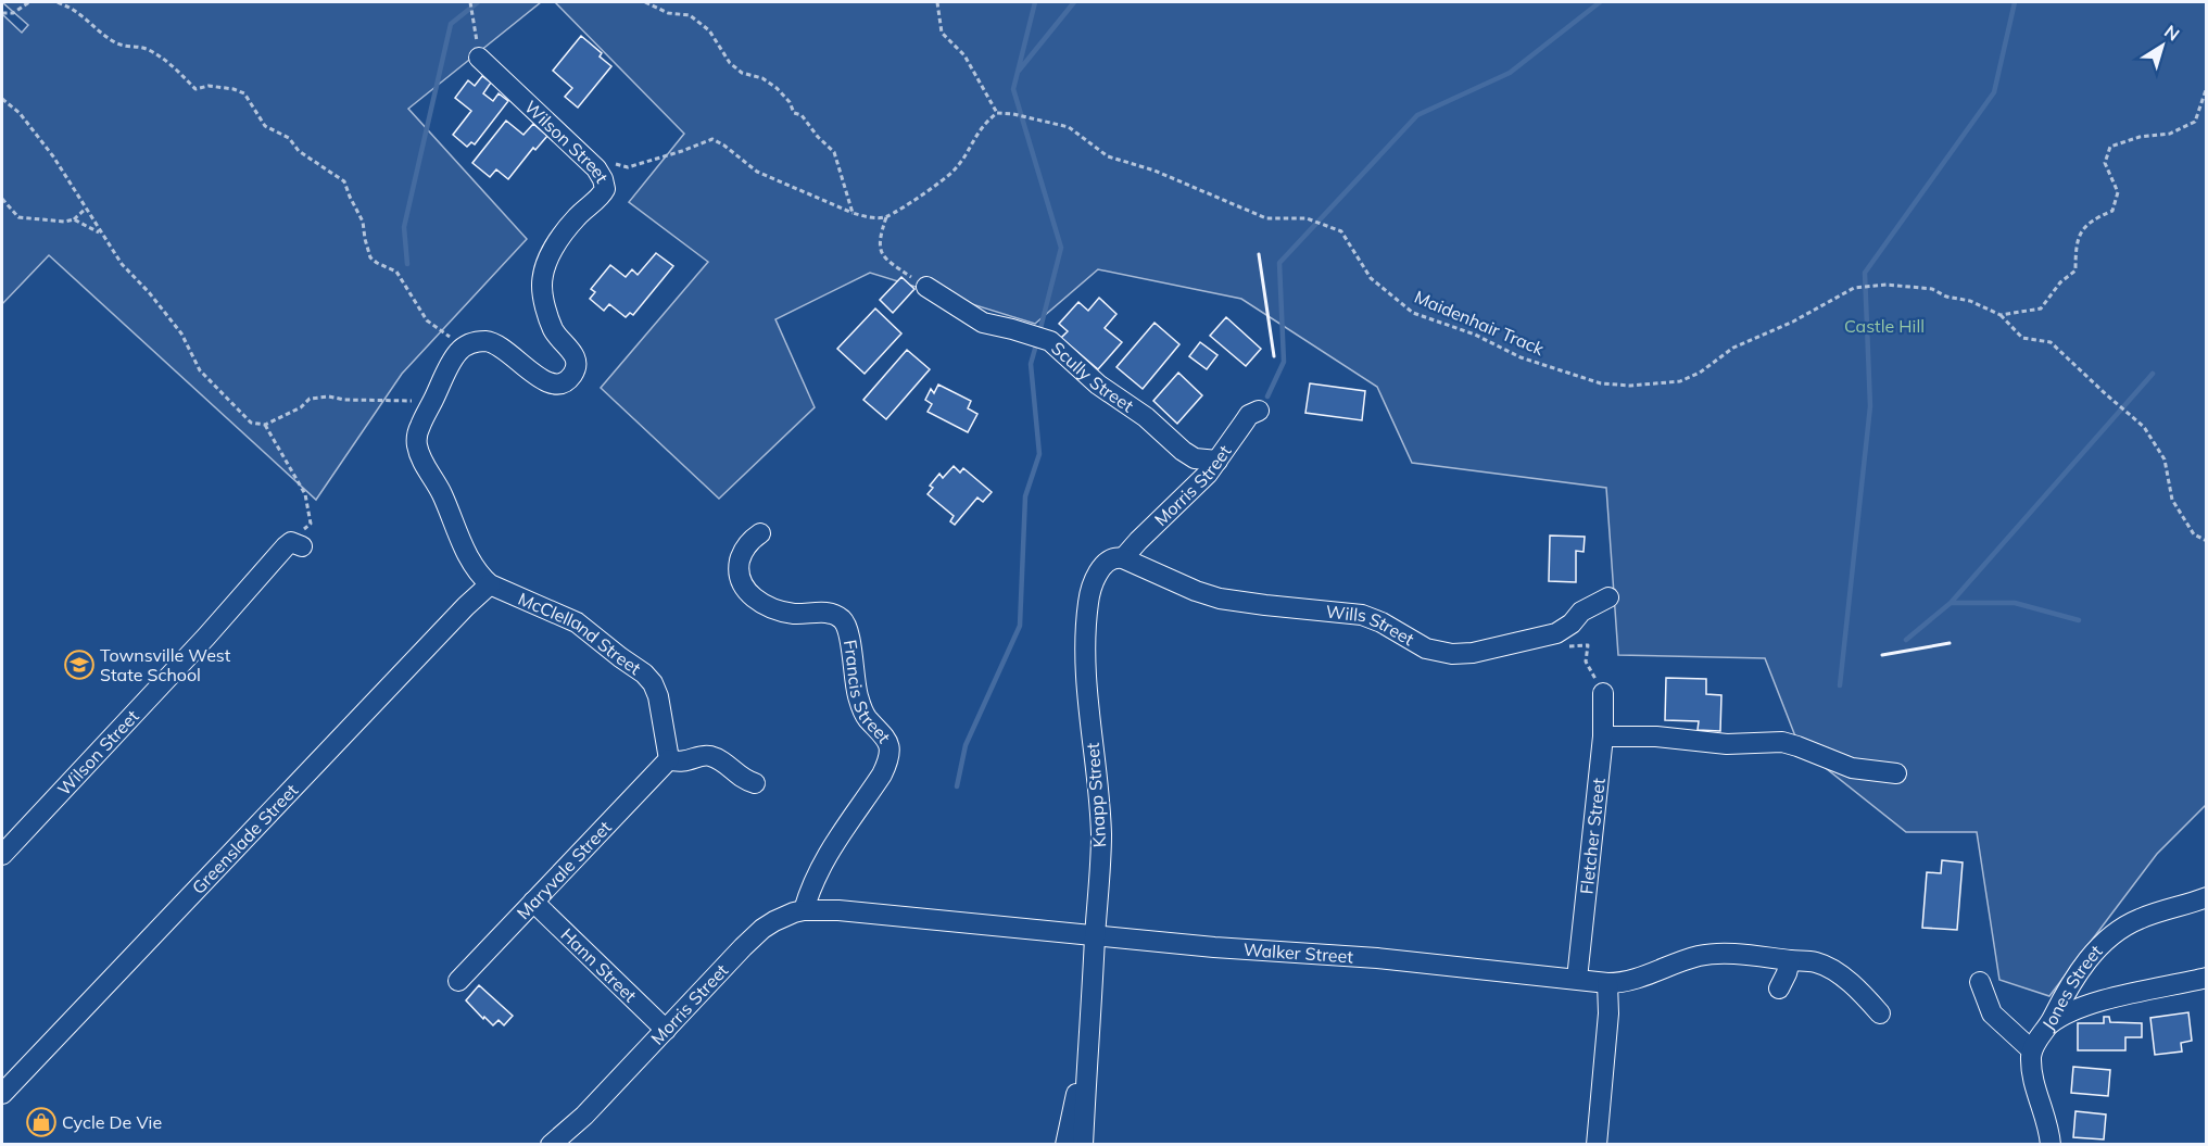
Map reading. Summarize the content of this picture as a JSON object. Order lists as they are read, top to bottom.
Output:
{
  "streets": {
    "street": [
      "Wilson Street",
      "Scully Street",
      "Morris Street",
      "Wills Street",
      "McClelland Street",
      "Francis Street",
      "Knapp Street",
      "Fletcher Street",
      "Greenslade Street",
      "Maryvale Street",
      "Walker Street",
      "Hann Street",
      "Jones Street"
    ],
    "path": ["Maidenhair Track"]
  },
  "crossings": [
    ["Scully Street", "Morris Street"],
    ["Morris Street", "Wills Street"],
    ["Morris Street", "Francis Street"],
    ["Morris Street", "Knapp Street"],
    ["Morris Street", "Walker Street"],
    ["Morris Street", "Hann Street"],
    ["Wills Street", "Knapp Street"],
    ["McClelland Street", "Greenslade Street"],
    ["McClelland Street", "Maryvale Street"],
    ["Francis Street", "Walker Street"],
    ["Knapp Street", "Walker Street"],
    ["Fletcher Street", "Walker Street"],
    ["Maryvale Street", "Hann Street"]
  ],
  "parks": ["Castle Hill"],
  "places": {
    "school or university": ["Townsville West State School"],
    "shop": ["Cycle De Vie"]
  },
  "north": "top right"
}
